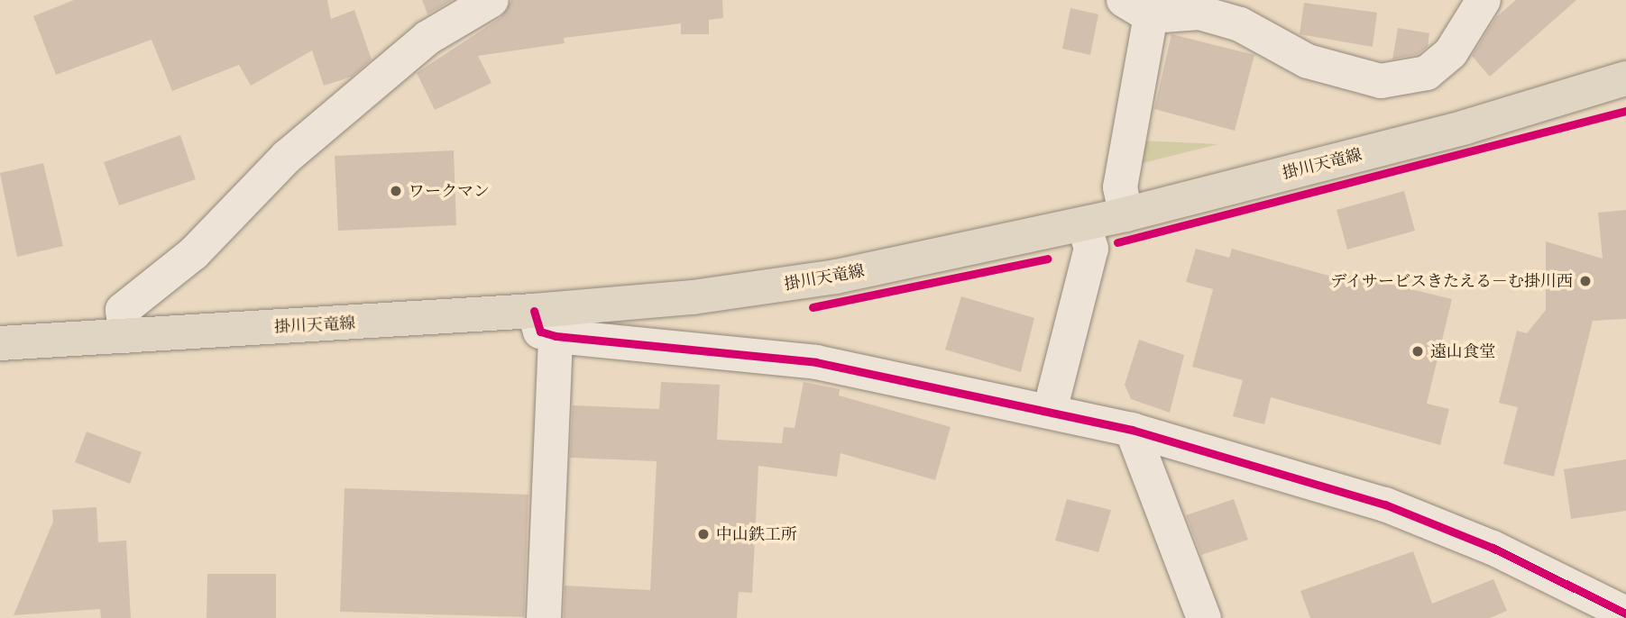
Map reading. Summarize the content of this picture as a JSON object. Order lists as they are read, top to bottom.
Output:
{
  "streets": {
    "main road": ["掛川天竜線"]
  },
  "places": [
    "ワークマン",
    "デイサービスきたえる－む掛川西",
    "遠山食堂",
    "中山鉄工所"
  ]
}
